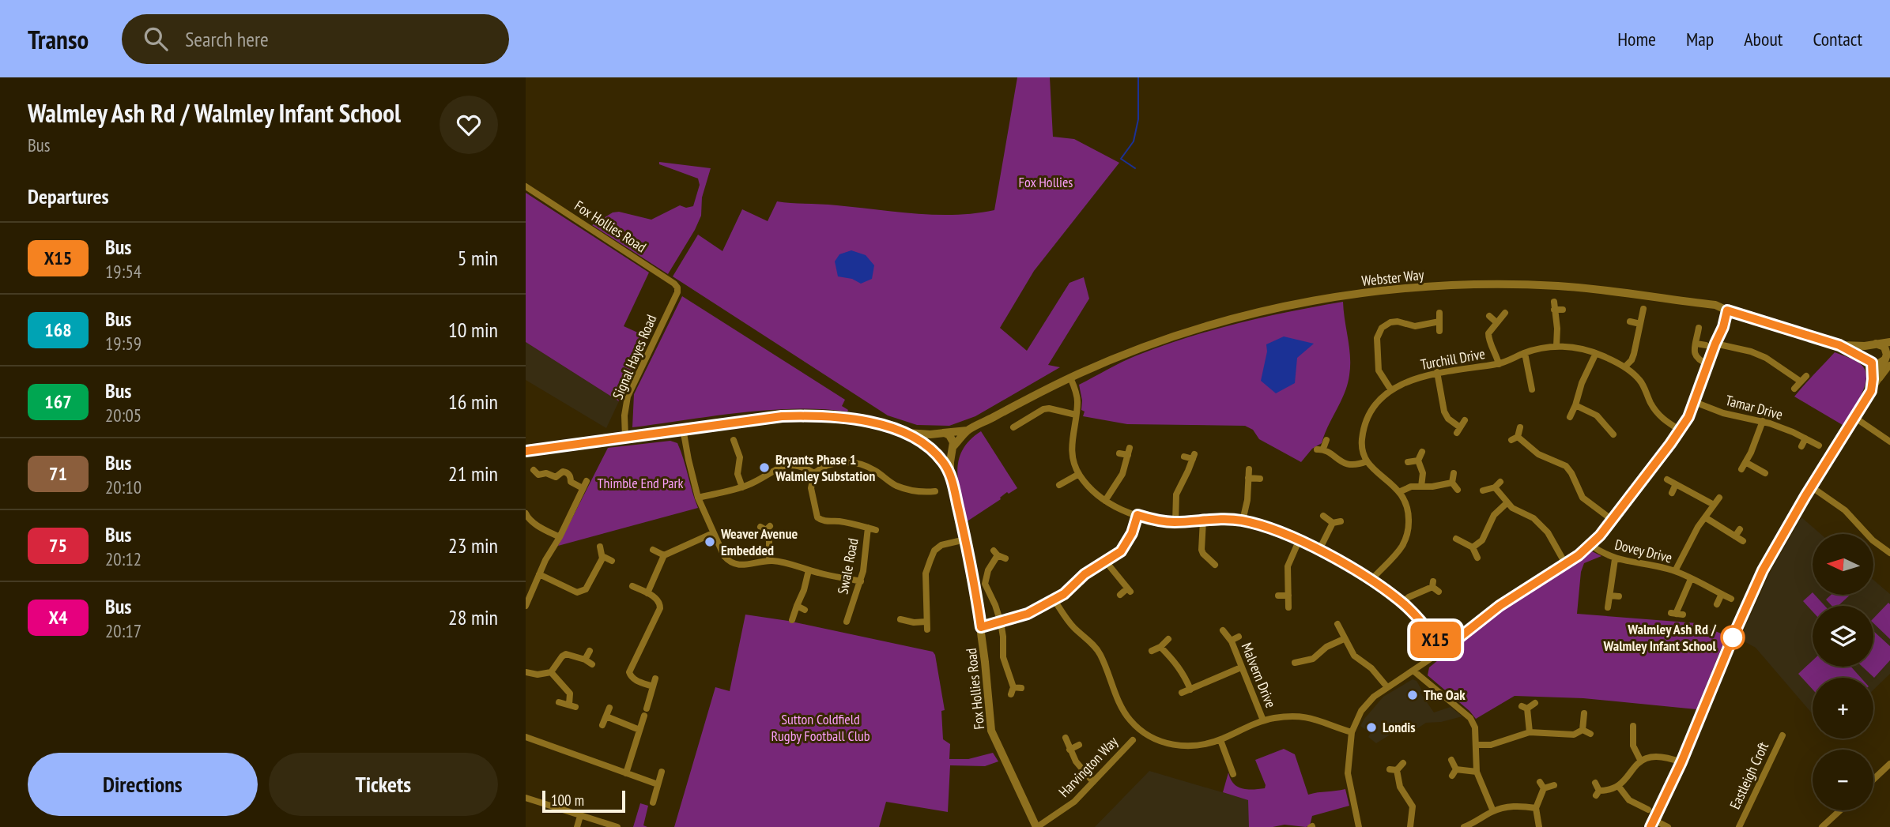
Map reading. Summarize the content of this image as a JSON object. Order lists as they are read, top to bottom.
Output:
{
  "streets": {
    "street": [
      "Fox Hollies Road",
      "Webster Way",
      "Signal Hayes Road",
      "Turchill Drive",
      "Tamar Drive",
      "Dovey Drive",
      "Swale Road",
      "Malvern Drive",
      "Harvington Way",
      "Eastleigh Croft"
    ]
  },
  "crossings": [
    ["Fox Hollies Road", "Webster Way"],
    ["Fox Hollies Road", "Signal Hayes Road"],
    ["Fox Hollies Road", "Harvington Way"]
  ],
  "parks": ["Fox Hollies", "Thimble End Park", "Sutton Coldfield Rugby Football Club"],
  "places": [
    "Bryants Phase 1 Walmley Substation",
    "Weaver Avenue Embedded",
    "Walmley Ash Rd / Walmley Infant School",
    "The Oak",
    "Londis"
  ],
  "lines": ["bus line X15"],
  "scale_bar": "100 m",
  "north": "left",
  "page": {
    "header": "Transo",
    "search": "Search here",
    "nav": [
      "Home",
      "Map",
      "About",
      "Contact"
    ],
    "heading": [
      ["Walmley Ash Rd / Walmley Infant School", "Bus"],
      "Departures"
    ],
    "on_map": "X15",
    "list": [
      {
        "mark": "X15",
        "name": "Bus",
        "note": "19:54",
        "value": "5 min"
      },
      {
        "mark": "168",
        "name": "Bus",
        "note": "19:59",
        "value": "10 min"
      },
      {
        "mark": "167",
        "name": "Bus",
        "note": "20:05",
        "value": "16 min"
      },
      {
        "mark": "71",
        "name": "Bus",
        "note": "20:10",
        "value": "21 min"
      },
      {
        "mark": "75",
        "name": "Bus",
        "note": "20:12",
        "value": "23 min"
      },
      {
        "mark": "X4",
        "name": "Bus",
        "note": "20:17",
        "value": "28 min"
      }
    ],
    "map_buttons": ["+", "−"],
    "buttons": ["Directions", "Tickets"],
    "scale": "100 m"
  }
}
